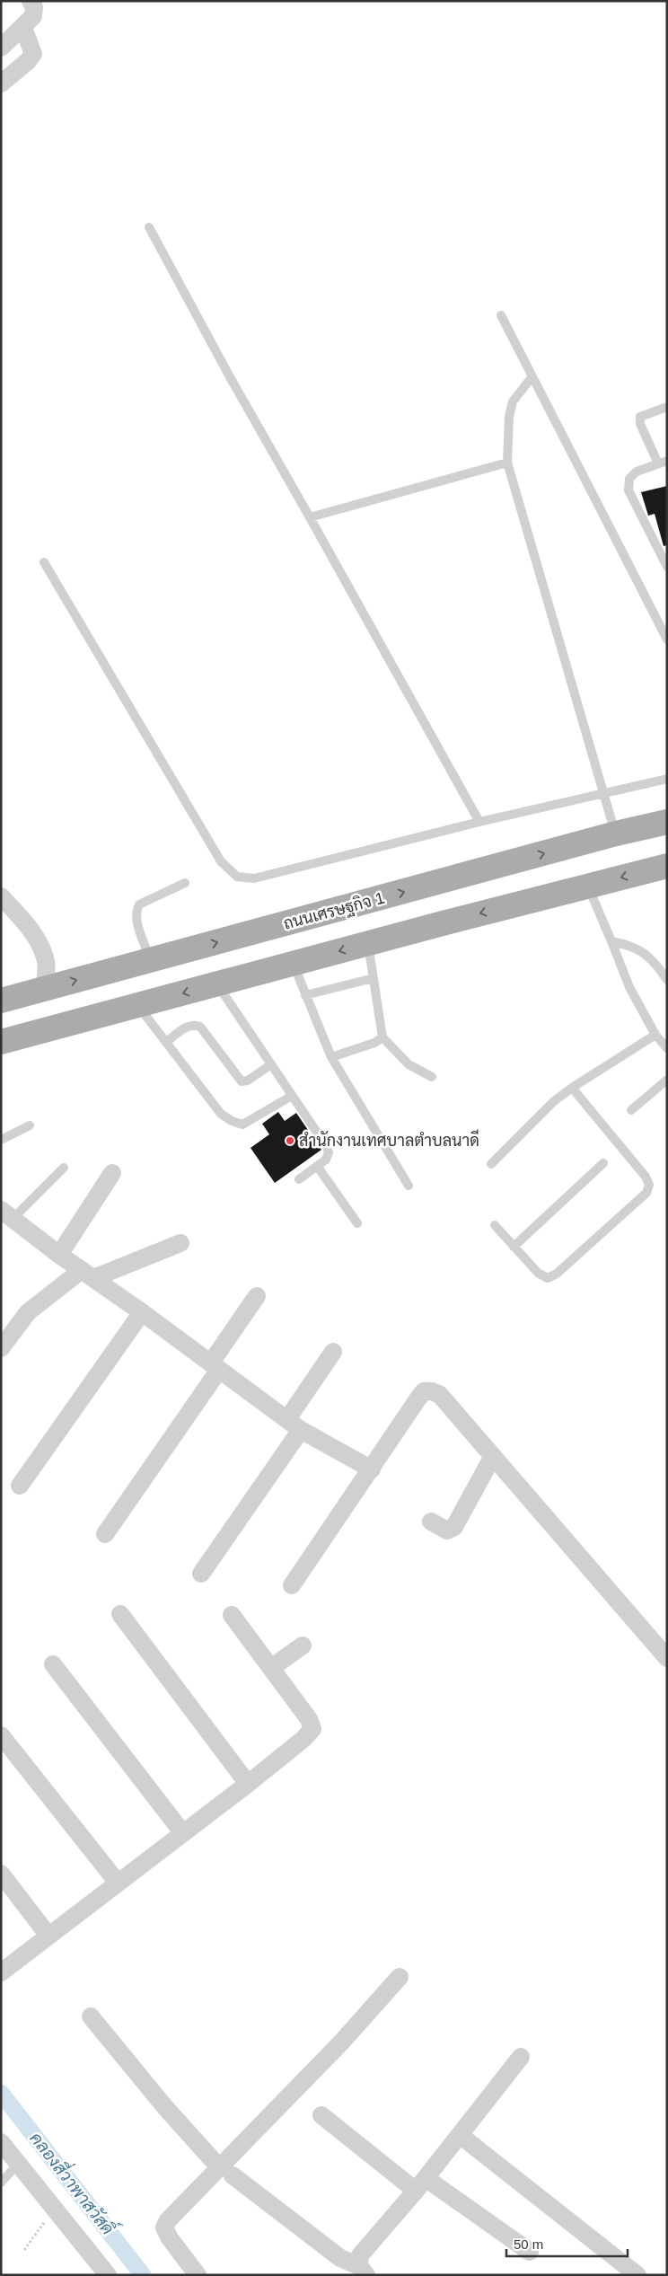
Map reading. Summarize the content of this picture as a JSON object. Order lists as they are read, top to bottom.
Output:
{
  "streets": {
    "main road": ["ถนนเศรษฐกิจ 1"]
  },
  "water": ["คลองสี่วาพาสวัสดิ์"],
  "places": ["สำนักงานเทศบาลตำบลนาดี"],
  "scale_bar": "50 m"
}
